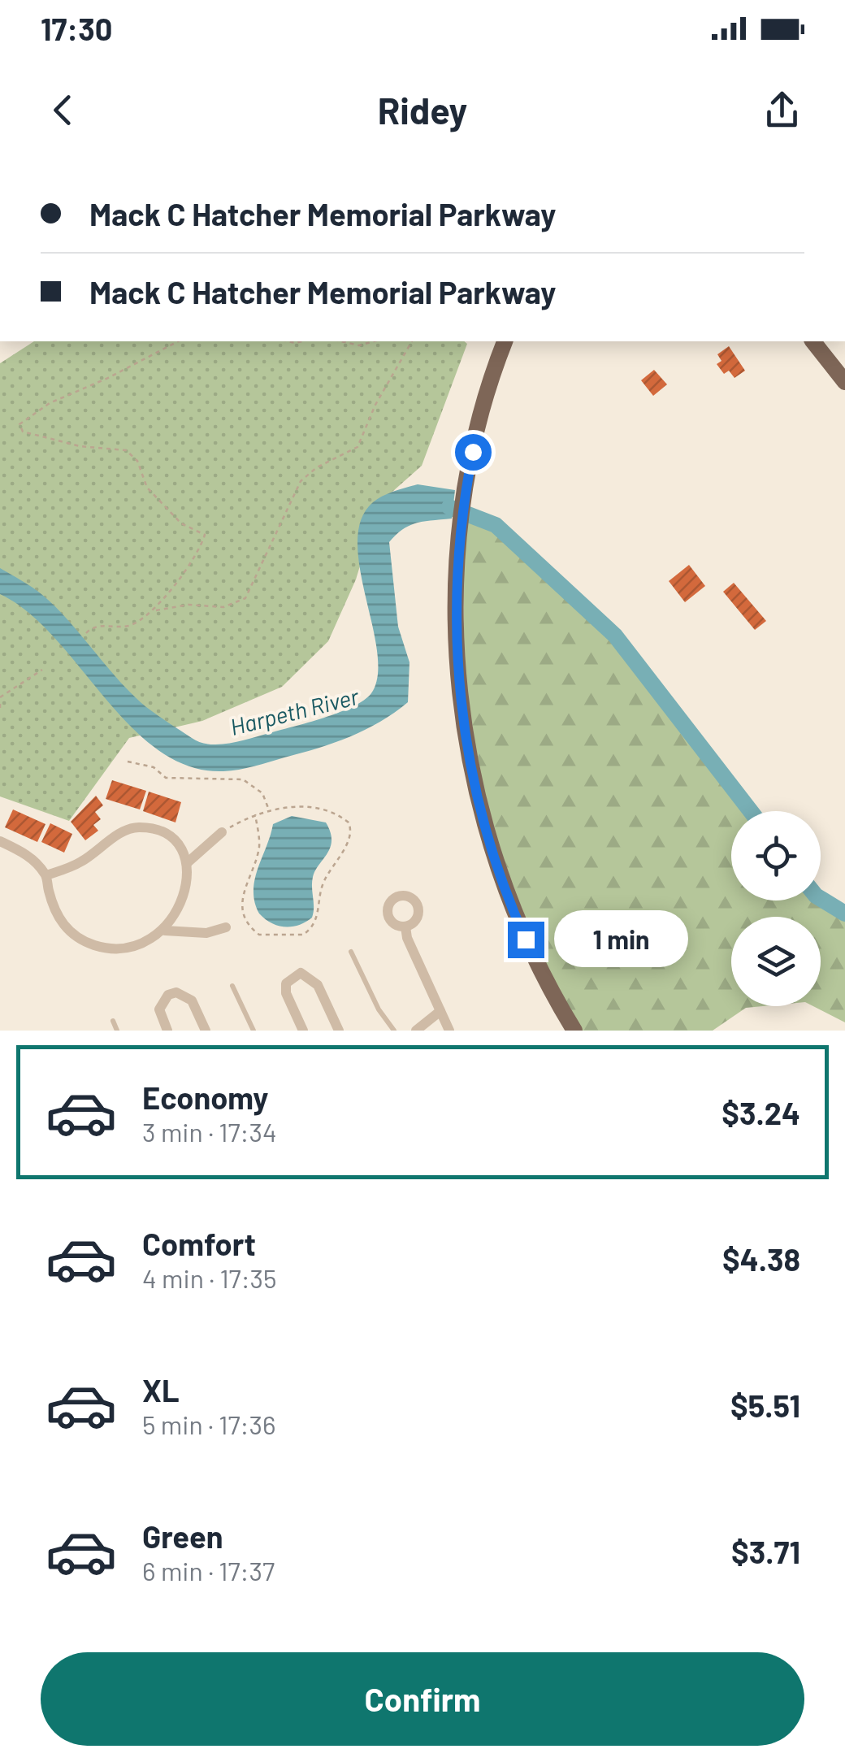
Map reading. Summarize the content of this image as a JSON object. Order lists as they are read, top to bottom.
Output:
{
  "water": ["Harpeth River"],
  "page": {
    "status": "17:30",
    "header": "Ridey",
    "banner": ["Mack C Hatcher Memorial Parkway", "Mack C Hatcher Memorial Parkway"],
    "bubble": "1 min",
    "list": [
      {
        "name": "Economy",
        "note": "3 min · 17:34",
        "value": "$3.24"
      },
      {
        "name": "Comfort",
        "note": "4 min · 17:35",
        "value": "$4.38"
      },
      {
        "name": "XL",
        "note": "5 min · 17:36",
        "value": "$5.51"
      },
      {
        "name": "Green",
        "note": "6 min · 17:37",
        "value": "$3.71"
      }
    ],
    "buttons": "Confirm"
  }
}
